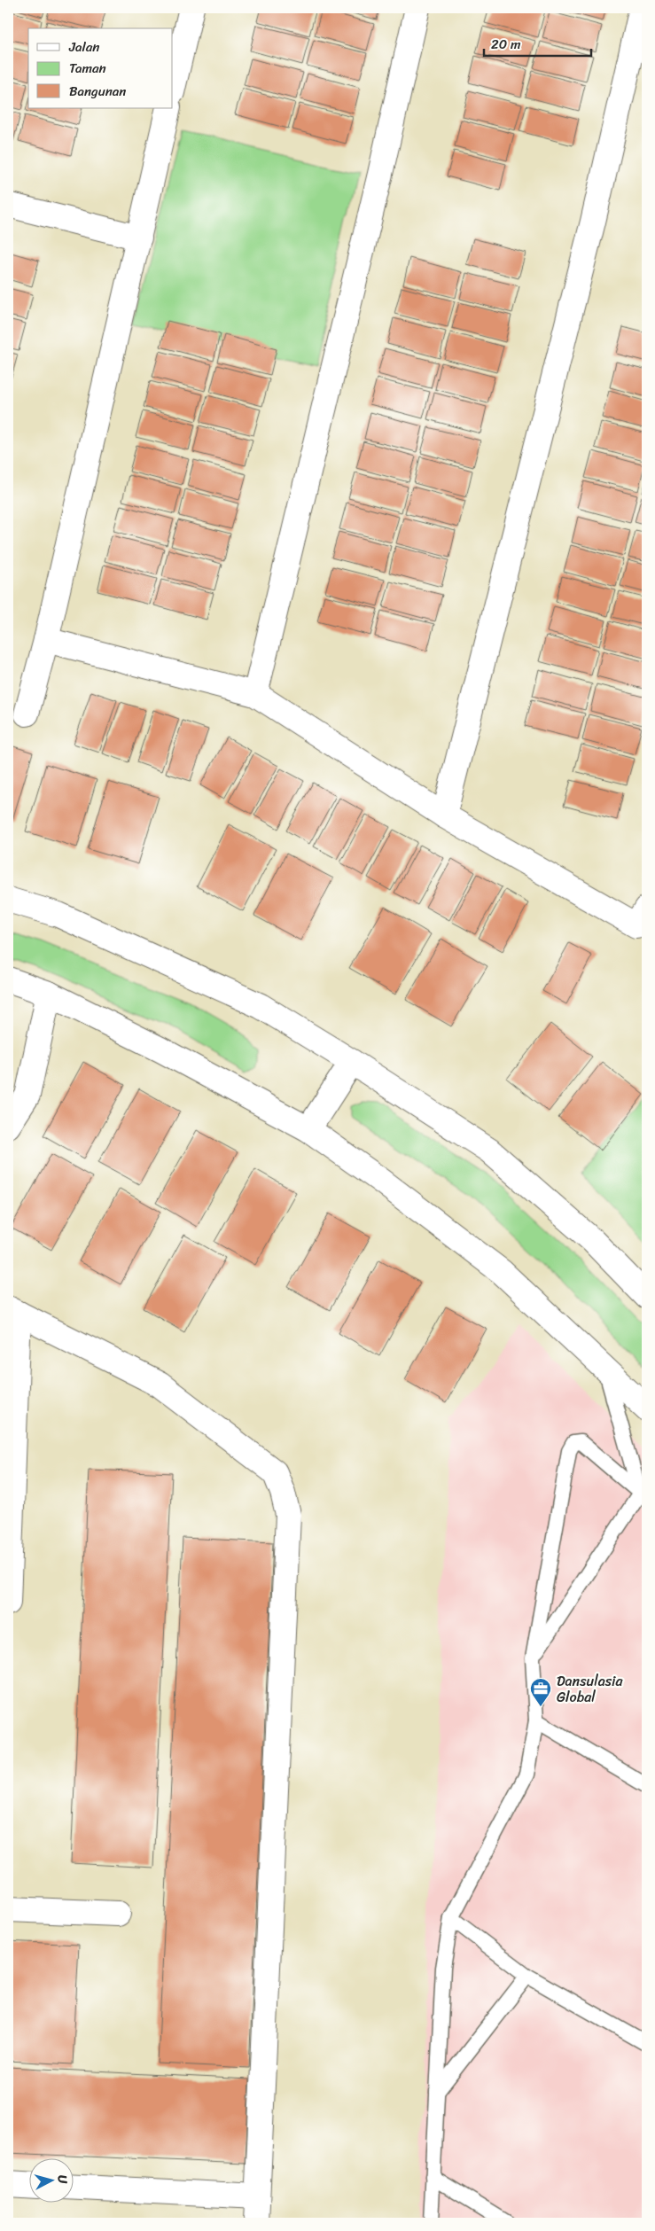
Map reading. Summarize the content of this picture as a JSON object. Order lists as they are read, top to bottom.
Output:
{
  "places": {
    "office": ["Dansulasia Global"]
  },
  "legend": ["Jalan", "Taman", "Bangunan"],
  "scale_bar": "20 m",
  "north": "right"
}
